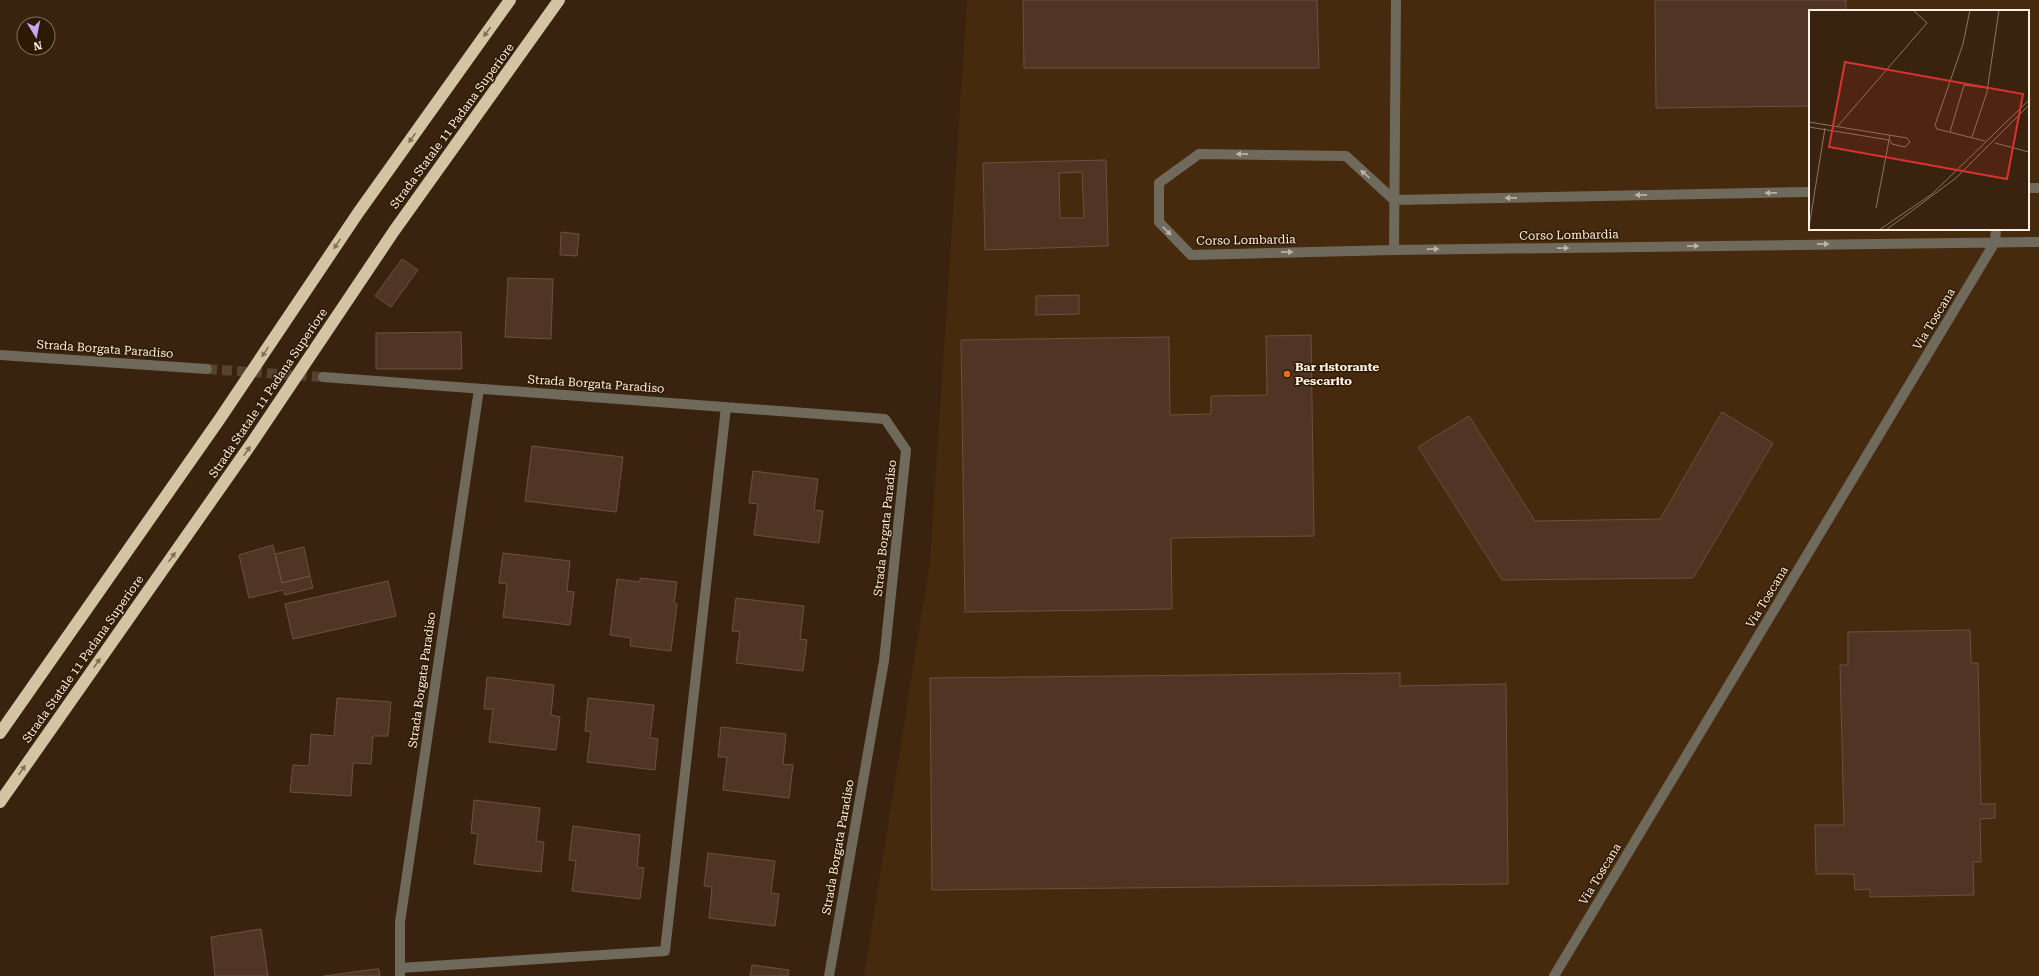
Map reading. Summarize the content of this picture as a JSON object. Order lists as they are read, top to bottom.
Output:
{
  "streets": {
    "highway": ["Strada Statale 11 Padana Superiore"],
    "street": ["Corso Lombardia", "Via Toscana", "Strada Borgata Paradiso"]
  },
  "crossings": [
    ["Corso Lombardia", "Via Toscana"]
  ],
  "places": ["Bar ristorante Pescarito"],
  "north": "bottom"
}
